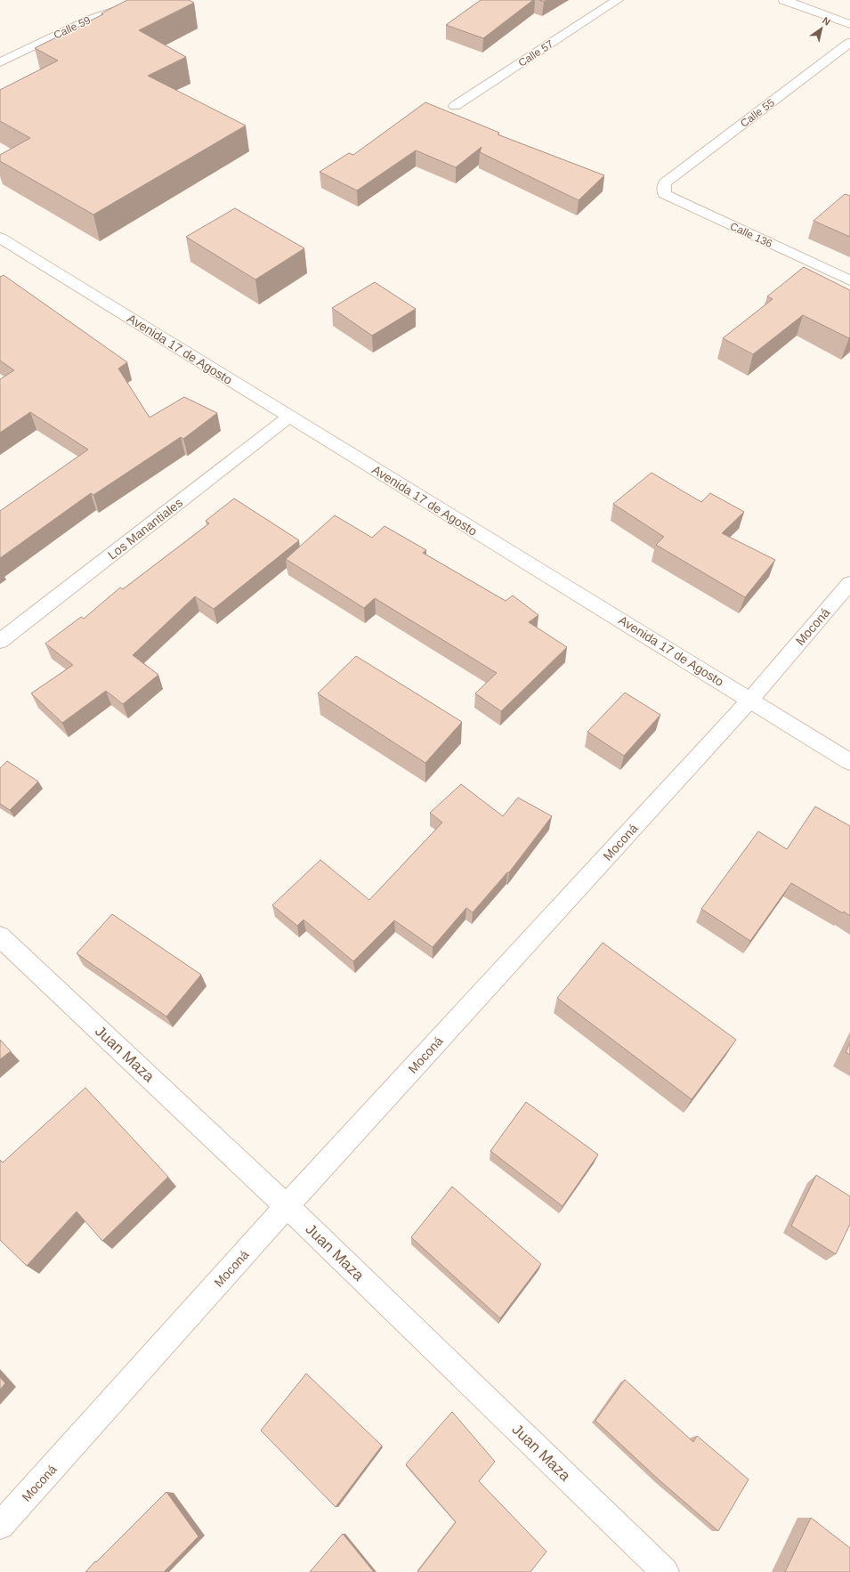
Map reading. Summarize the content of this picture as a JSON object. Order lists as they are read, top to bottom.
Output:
{
  "streets": {
    "street": [
      "Calle 59",
      "Calle 57",
      "Calle 55",
      "Calle 136",
      "Avenida 17 de Agosto",
      "Los Manantiales",
      "Moconá",
      "Juan Maza"
    ]
  },
  "crossings": [
    ["Calle 55", "Calle 136"],
    ["Avenida 17 de Agosto", "Los Manantiales"],
    ["Avenida 17 de Agosto", "Moconá"],
    ["Moconá", "Juan Maza"]
  ],
  "north": "top right"
}
